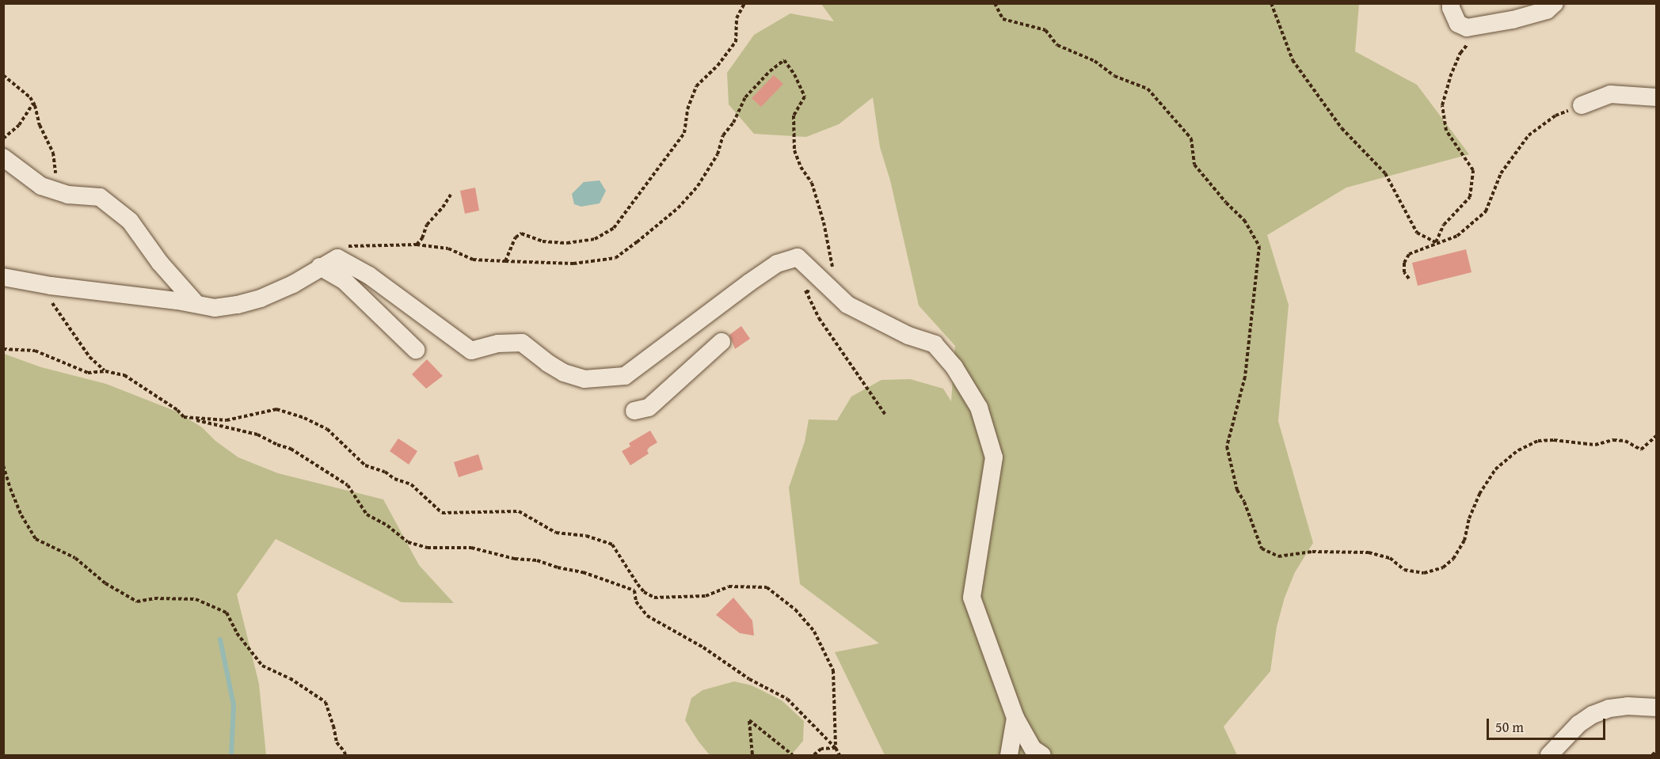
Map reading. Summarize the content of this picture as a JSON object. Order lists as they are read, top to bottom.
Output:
{
  "scale_bar": "50 m"
}
